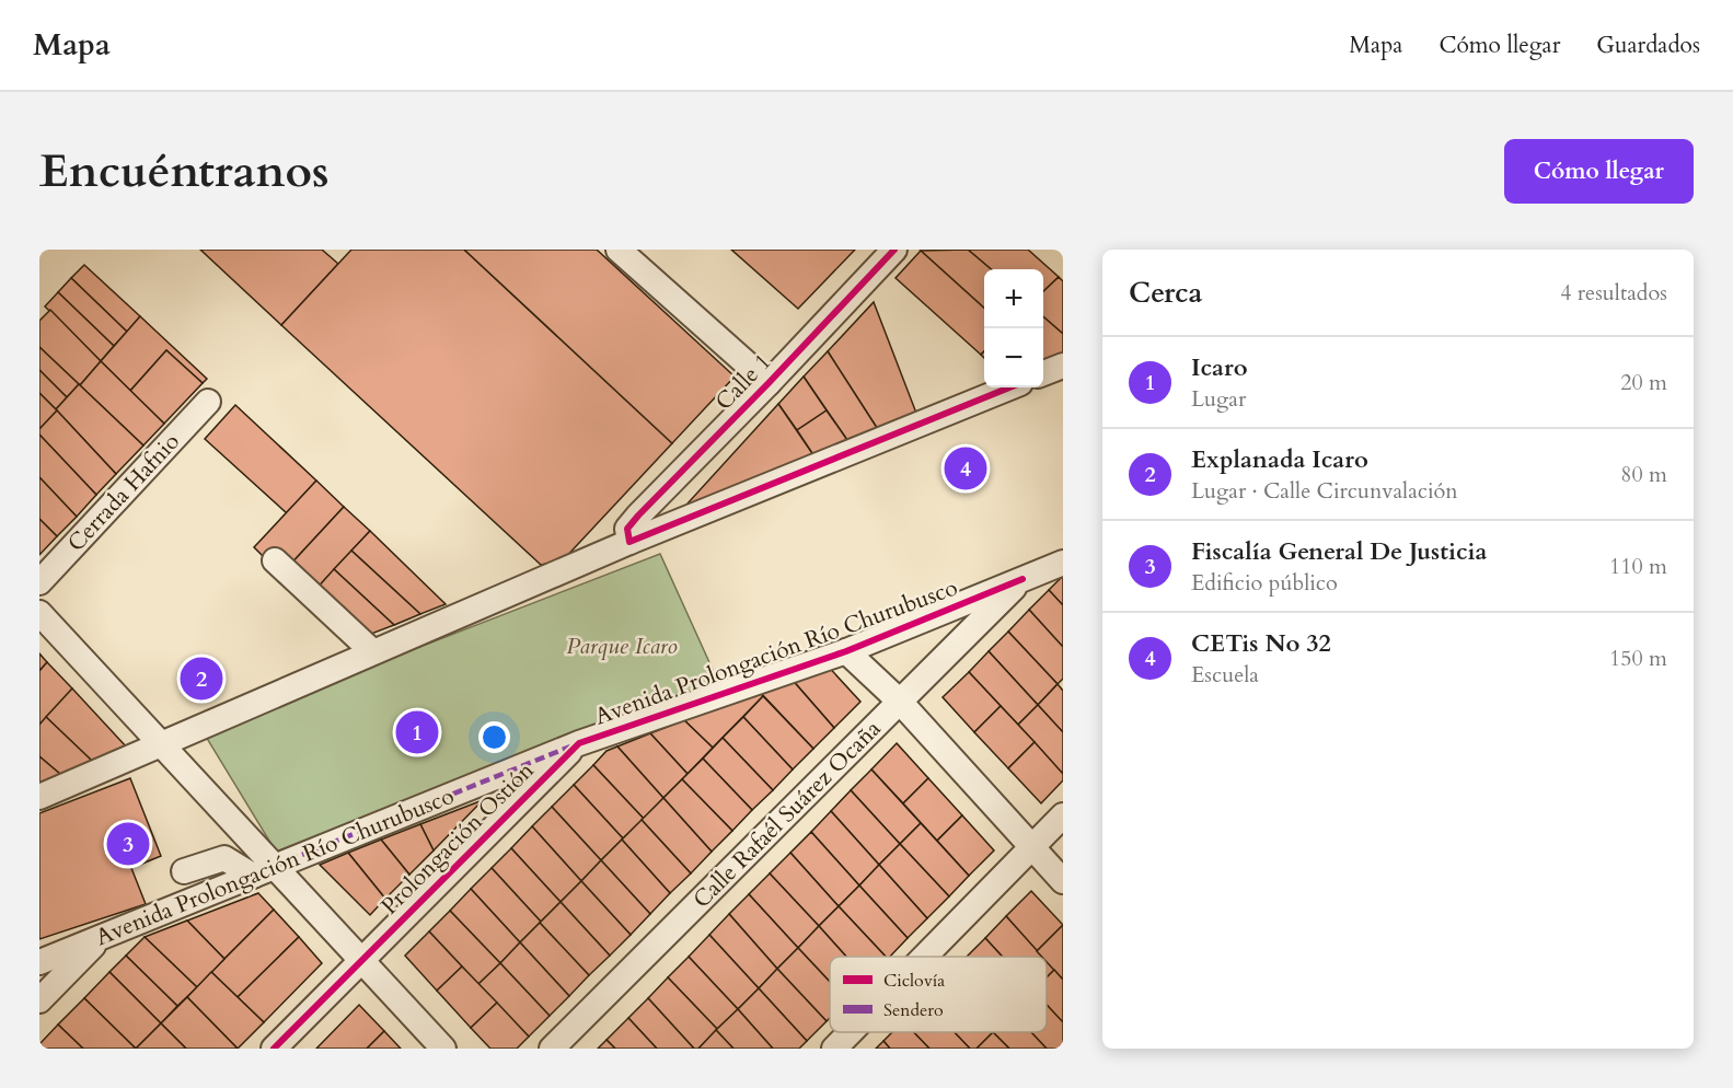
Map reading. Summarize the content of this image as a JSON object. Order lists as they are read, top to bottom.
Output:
{
  "streets": {
    "street": [
      "Calle 1",
      "Cerrada Hafnio",
      "Avenida Prolongación Río Churubusco",
      "Calle Rafaél Suárez Ocaña",
      "Prolongación Ostión"
    ]
  },
  "crossings": [
    ["Avenida Prolongación Río Churubusco", "Calle Rafaél Suárez Ocaña"],
    ["Avenida Prolongación Río Churubusco", "Prolongación Ostión"]
  ],
  "parks": ["Parque Icaro"],
  "legend": ["Ciclovía", "Sendero"],
  "page": {
    "header": "Mapa",
    "nav": ["Mapa", "Cómo llegar", "Guardados"],
    "buttons": "Cómo llegar",
    "title": "Encuéntranos",
    "heading": ["Cerca", "4 resultados"],
    "map_buttons": ["+", "−"],
    "list": [
      {
        "mark": "1",
        "name": "Icaro",
        "note": "Lugar",
        "value": "20 m"
      },
      {
        "mark": "2",
        "name": "Explanada Icaro",
        "note": "Lugar · Calle Circunvalación",
        "value": "80 m"
      },
      {
        "mark": "3",
        "name": "Fiscalía General De Justicia",
        "note": "Edificio público",
        "value": "110 m"
      },
      {
        "mark": "4",
        "name": "CETis No 32",
        "note": "Escuela",
        "value": "150 m"
      }
    ],
    "pins": [
      "4",
      "2",
      "1",
      "3"
    ]
  }
}
